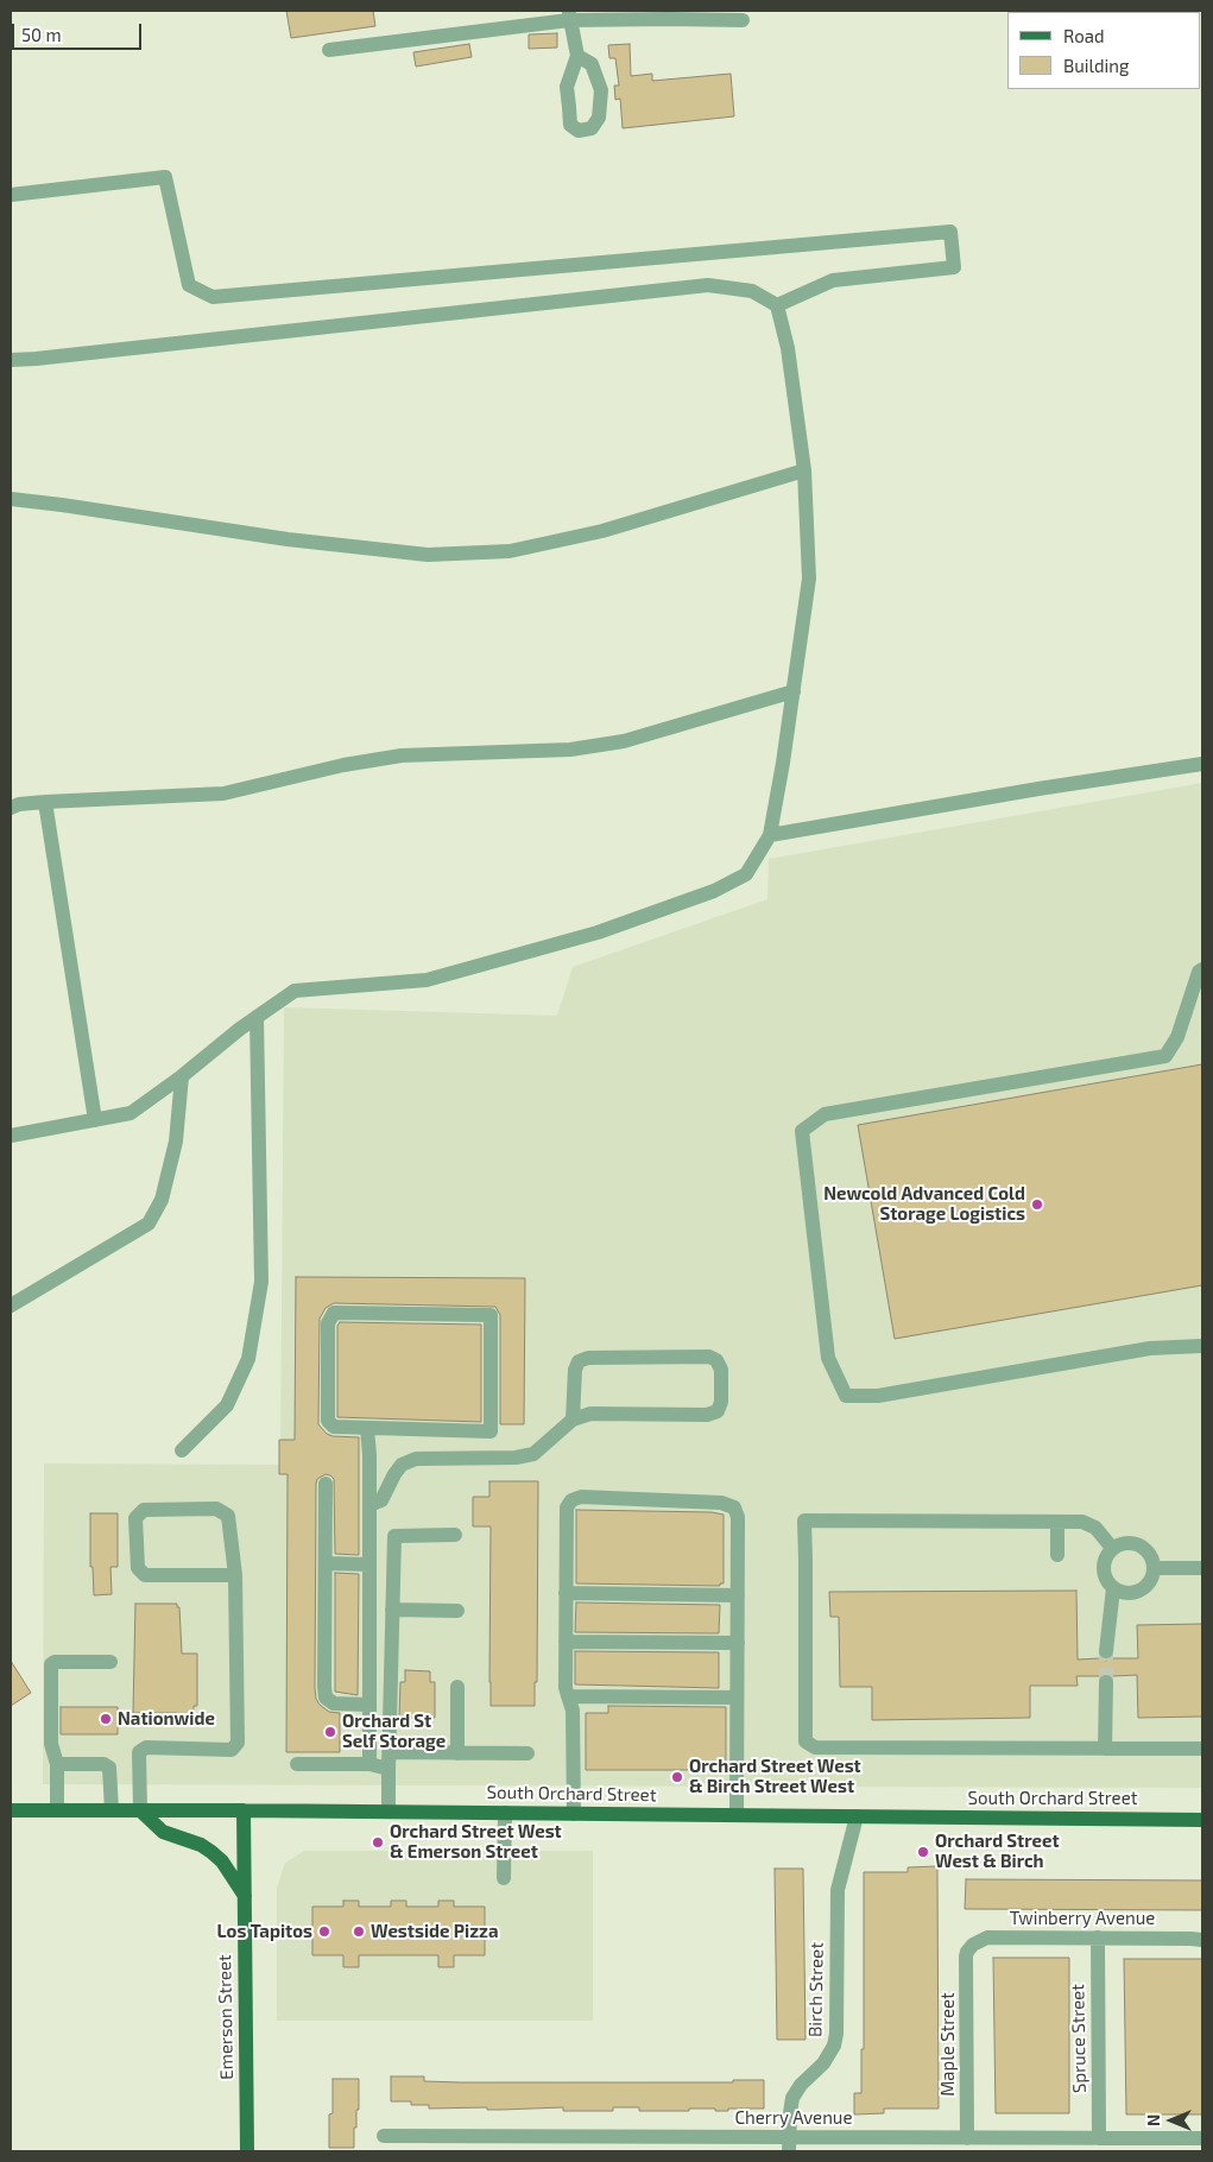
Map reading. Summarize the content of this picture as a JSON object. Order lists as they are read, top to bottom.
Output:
{
  "streets": {
    "main road": ["South Orchard Street", "Emerson Street"],
    "street": [
      "Twinberry Avenue",
      "Birch Street",
      "Spruce Street",
      "Maple Street",
      "Cherry Avenue"
    ]
  },
  "crossings": [
    ["South Orchard Street", "Birch Street"],
    ["South Orchard Street", "Emerson Street"],
    ["Twinberry Avenue", "Spruce Street"],
    ["Twinberry Avenue", "Maple Street"],
    ["Birch Street", "Cherry Avenue"],
    ["Spruce Street", "Cherry Avenue"],
    ["Maple Street", "Cherry Avenue"]
  ],
  "places": [
    "Newcold Advanced Cold Storage Logistics",
    "Nationwide",
    "Orchard St Self Storage",
    "Orchard Street West & Birch Street West",
    "Orchard Street West & Emerson Street",
    "Orchard Street West & Birch",
    "Los Tapitos",
    "Westside Pizza"
  ],
  "legend": ["Road", "Building"],
  "scale_bar": "50 m",
  "north": "left"
}
